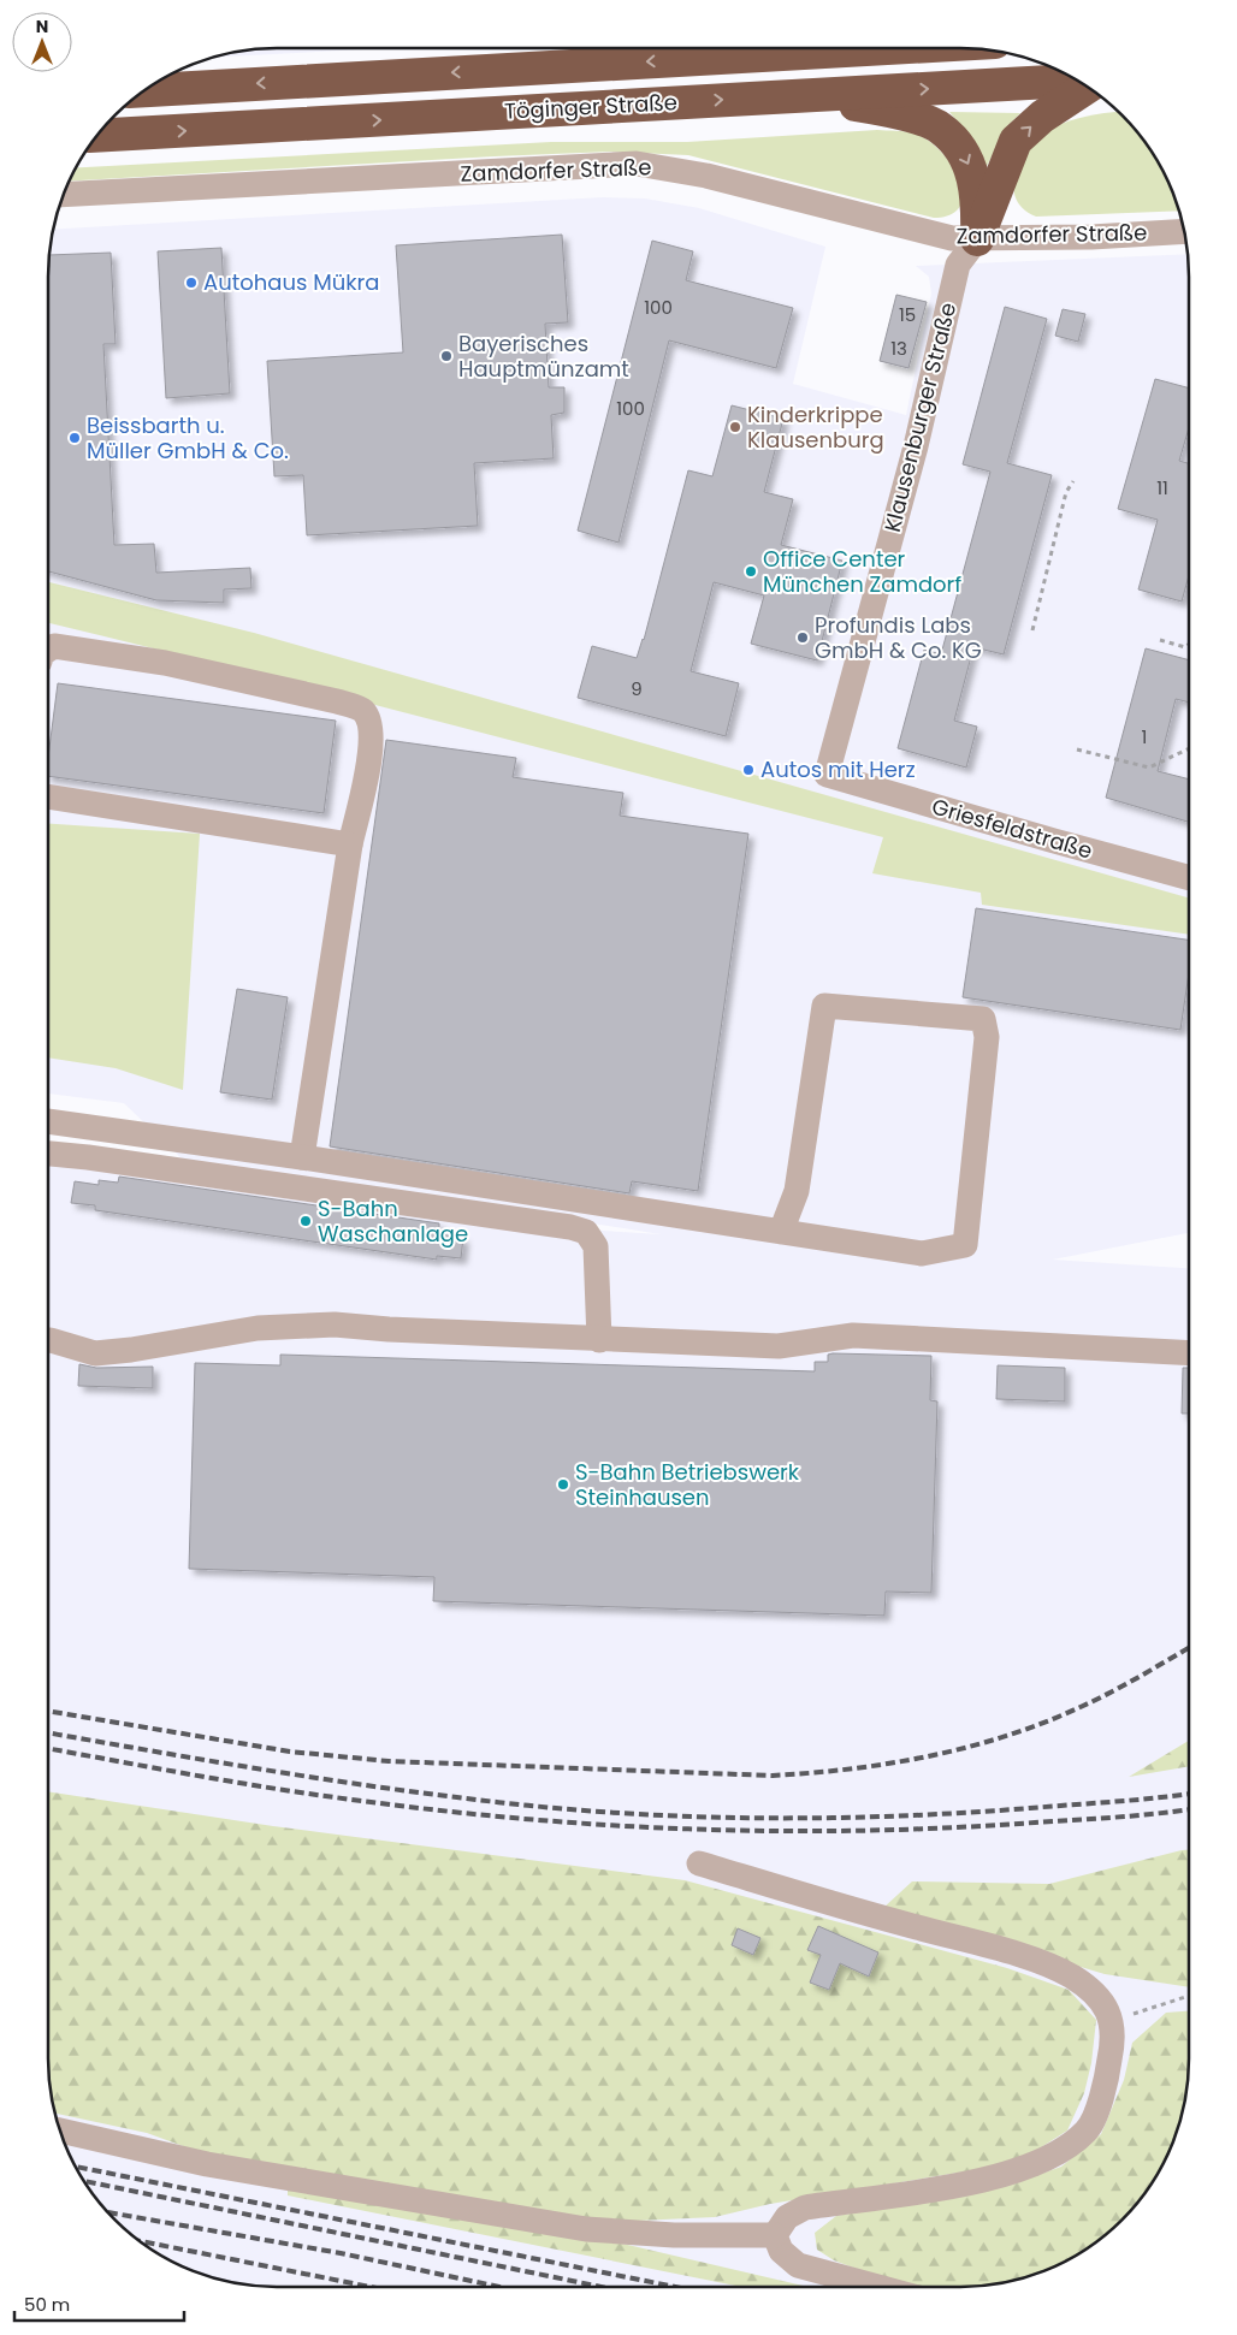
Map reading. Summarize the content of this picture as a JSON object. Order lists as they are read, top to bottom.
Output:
{
  "streets": {
    "highway": ["Töginger Straße"],
    "street": ["Zamdorfer Straße", "Klausenburger Straße", "Griesfeldstraße"]
  },
  "crossings": [
    ["Zamdorfer Straße", "Klausenburger Straße"],
    ["Klausenburger Straße", "Griesfeldstraße"]
  ],
  "places": [
    "Autohaus Mükra",
    "Bayerisches Hauptmünzamt",
    "Kinderkrippe Klausenburg",
    "Beissbarth u. Müller GmbH & Co.",
    "Office Center München Zamdorf",
    "Profundis Labs GmbH & Co. KG",
    "Autos mit Herz",
    "S-Bahn Waschanlage",
    "S-Bahn Betriebswerk Steinhausen"
  ],
  "house_numbers": [
    "100",
    "15",
    "13",
    "100",
    "11",
    "9",
    "1"
  ],
  "scale_bar": "50 m",
  "north": "top"
}
